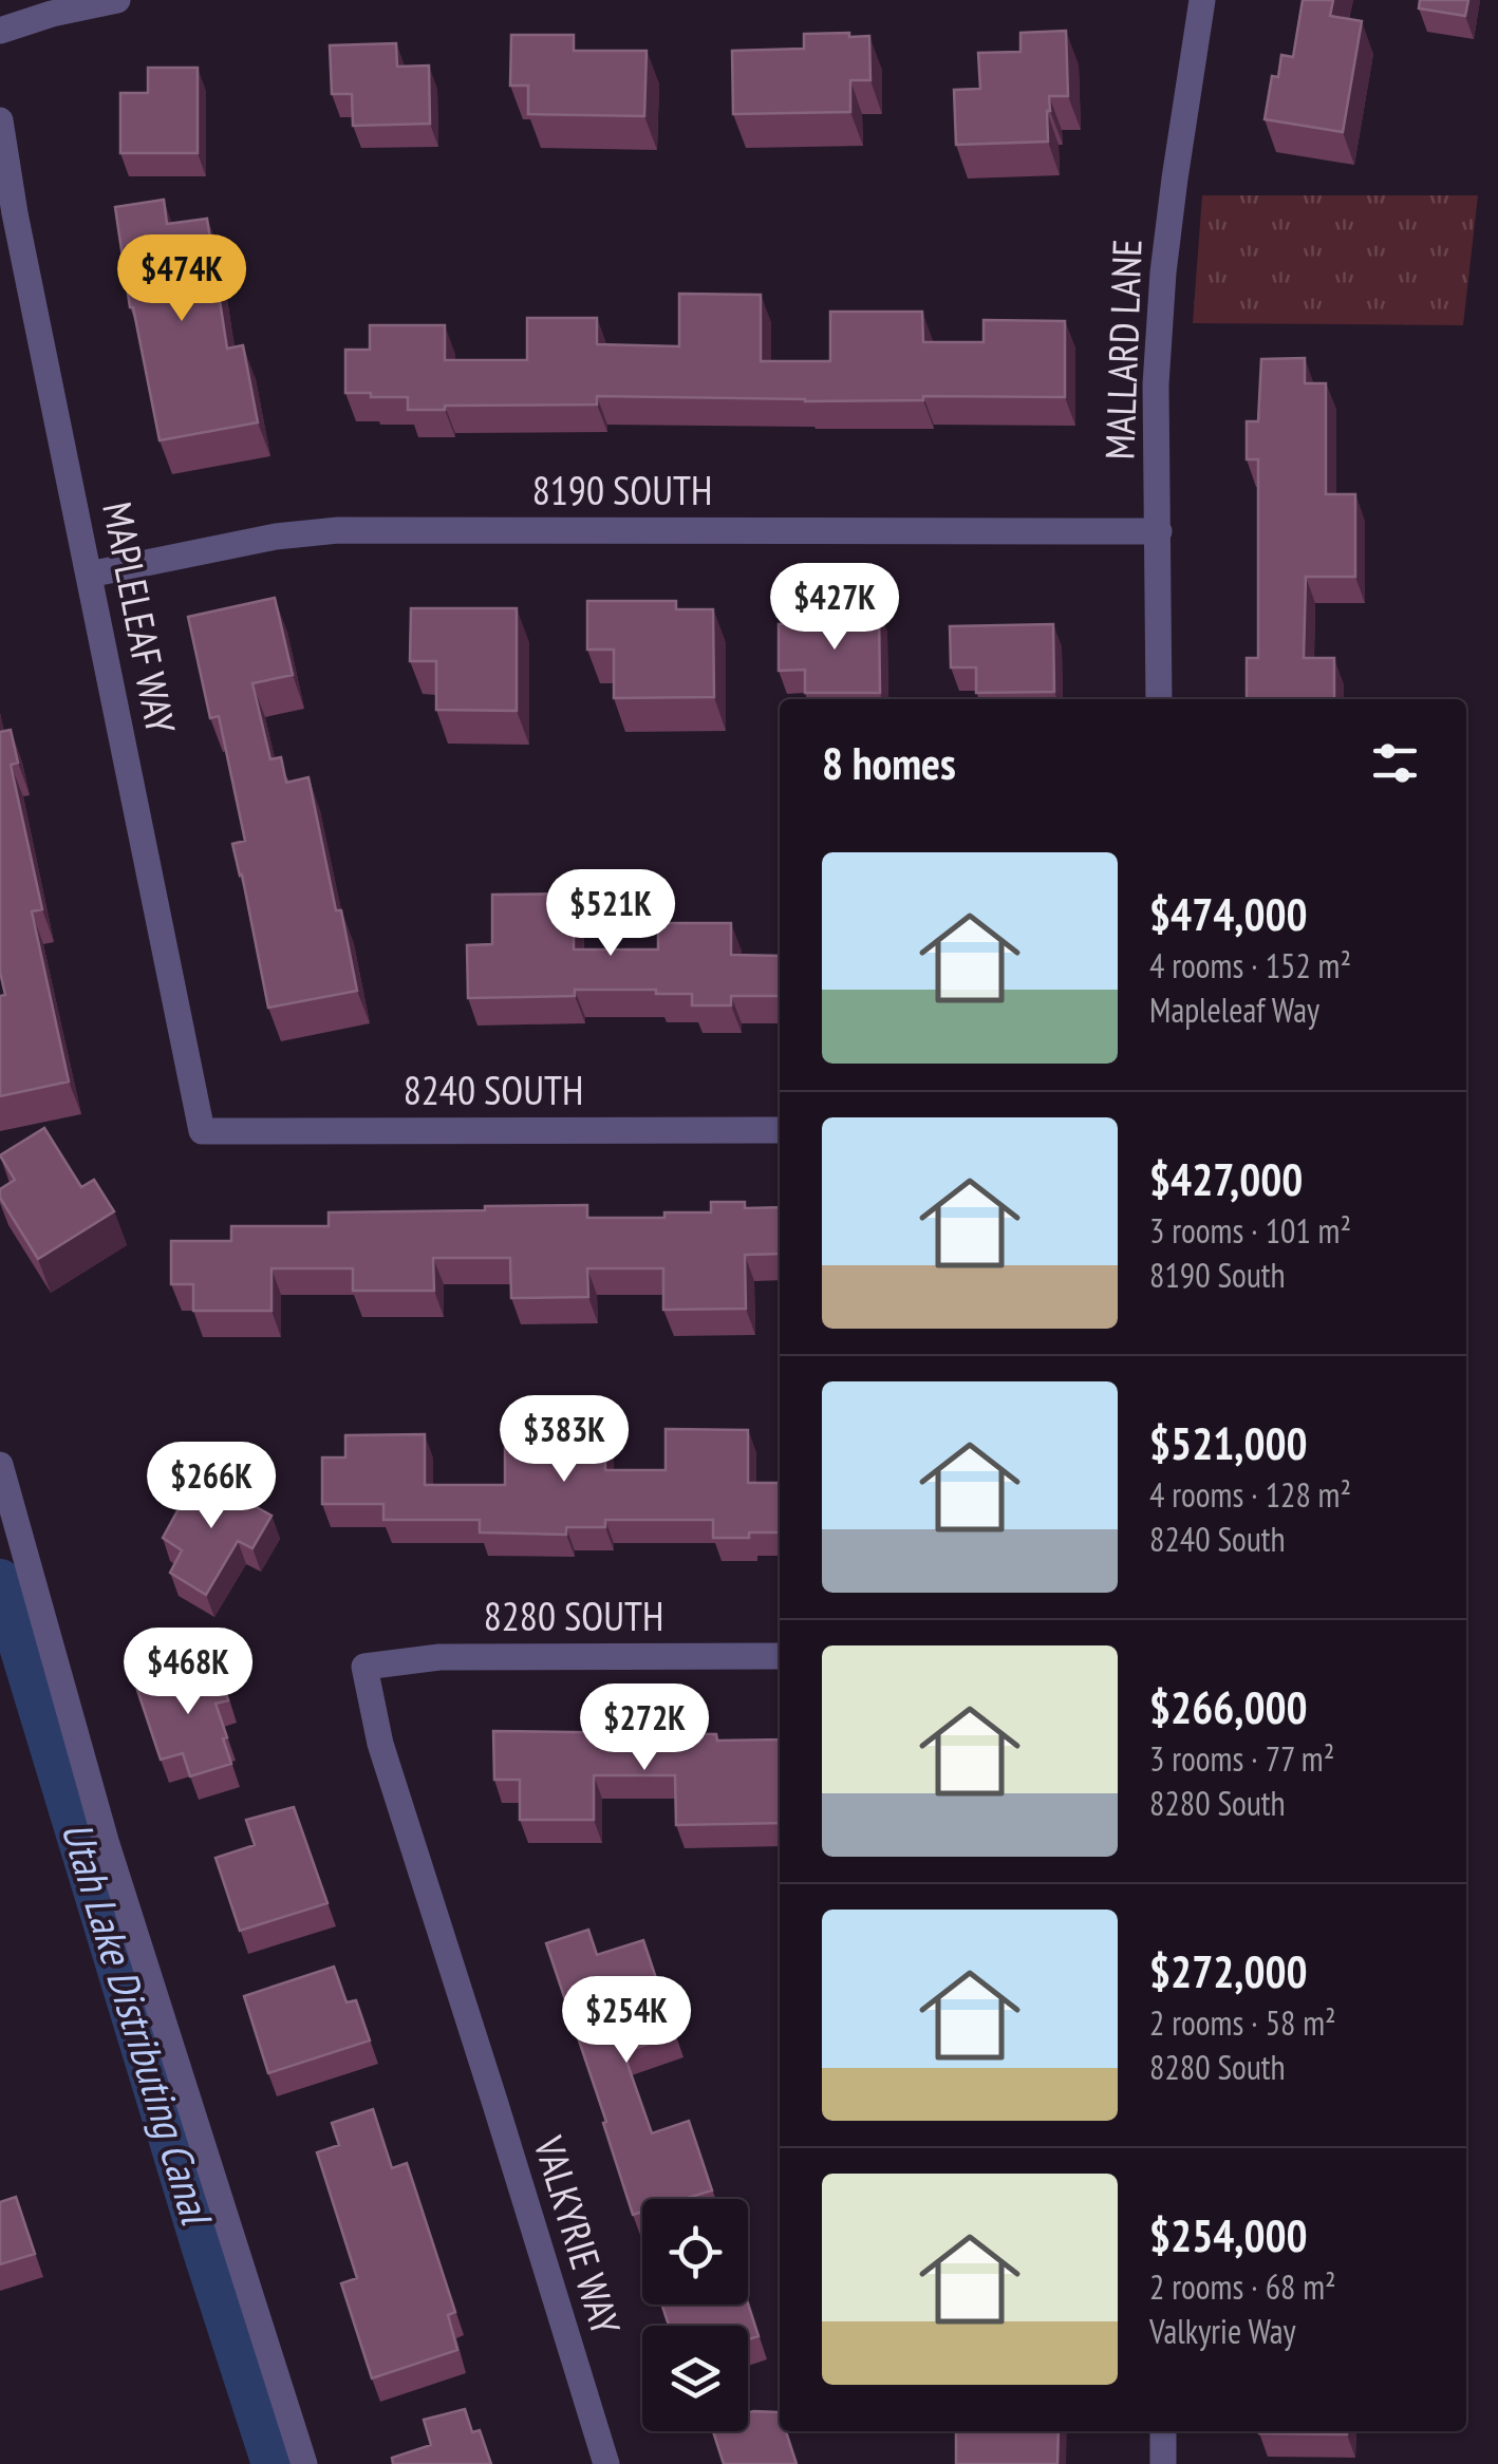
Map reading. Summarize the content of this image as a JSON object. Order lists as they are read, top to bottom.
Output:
{
  "streets": {
    "street": [
      "MALLARD LANE",
      "8190 SOUTH",
      "MAPLELEAF WAY",
      "8240 SOUTH",
      "8280 SOUTH",
      "VALKYRIE WAY"
    ]
  },
  "crossings": [
    ["MALLARD LANE", "8190 SOUTH"],
    ["8190 SOUTH", "MAPLELEAF WAY"],
    ["MAPLELEAF WAY", "8240 SOUTH"],
    ["8280 SOUTH", "VALKYRIE WAY"]
  ],
  "water": ["Utah Lake Distributing Canal"],
  "page": {
    "price": [
      "$474K",
      "$427K",
      "$521K",
      "$383K",
      "$266K",
      "$468K",
      "$272K",
      "$254K"
    ],
    "heading": "8 homes",
    "list": [
      {
        "name": "$474,000",
        "note": "4 rooms · 152 m² · Mapleleaf Way"
      },
      {
        "name": "$427,000",
        "note": "3 rooms · 101 m² · 8190 South"
      },
      {
        "name": "$521,000",
        "note": "4 rooms · 128 m² · 8240 South"
      },
      {
        "name": "$266,000",
        "note": "3 rooms · 77 m² · 8280 South"
      },
      {
        "name": "$272,000",
        "note": "2 rooms · 58 m² · 8280 South"
      },
      {
        "name": "$254,000",
        "note": "2 rooms · 68 m² · Valkyrie Way"
      }
    ]
  }
}
